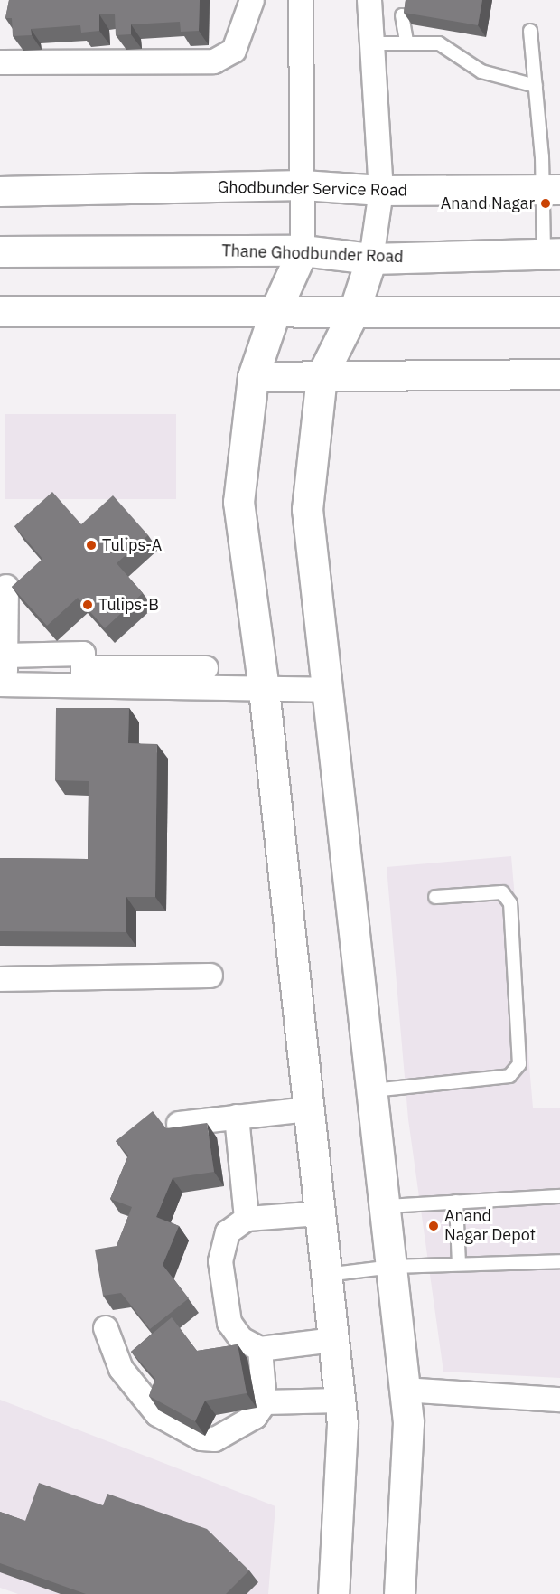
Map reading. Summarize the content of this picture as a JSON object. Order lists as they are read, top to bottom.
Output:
{
  "streets": {
    "main road": ["Thane Ghodbunder Road"],
    "street": ["Ghodbunder Service Road"]
  },
  "places": [
    "Anand Nagar",
    "Tulips-A",
    "Tulips-B",
    "Anand Nagar Depot"
  ]
}
